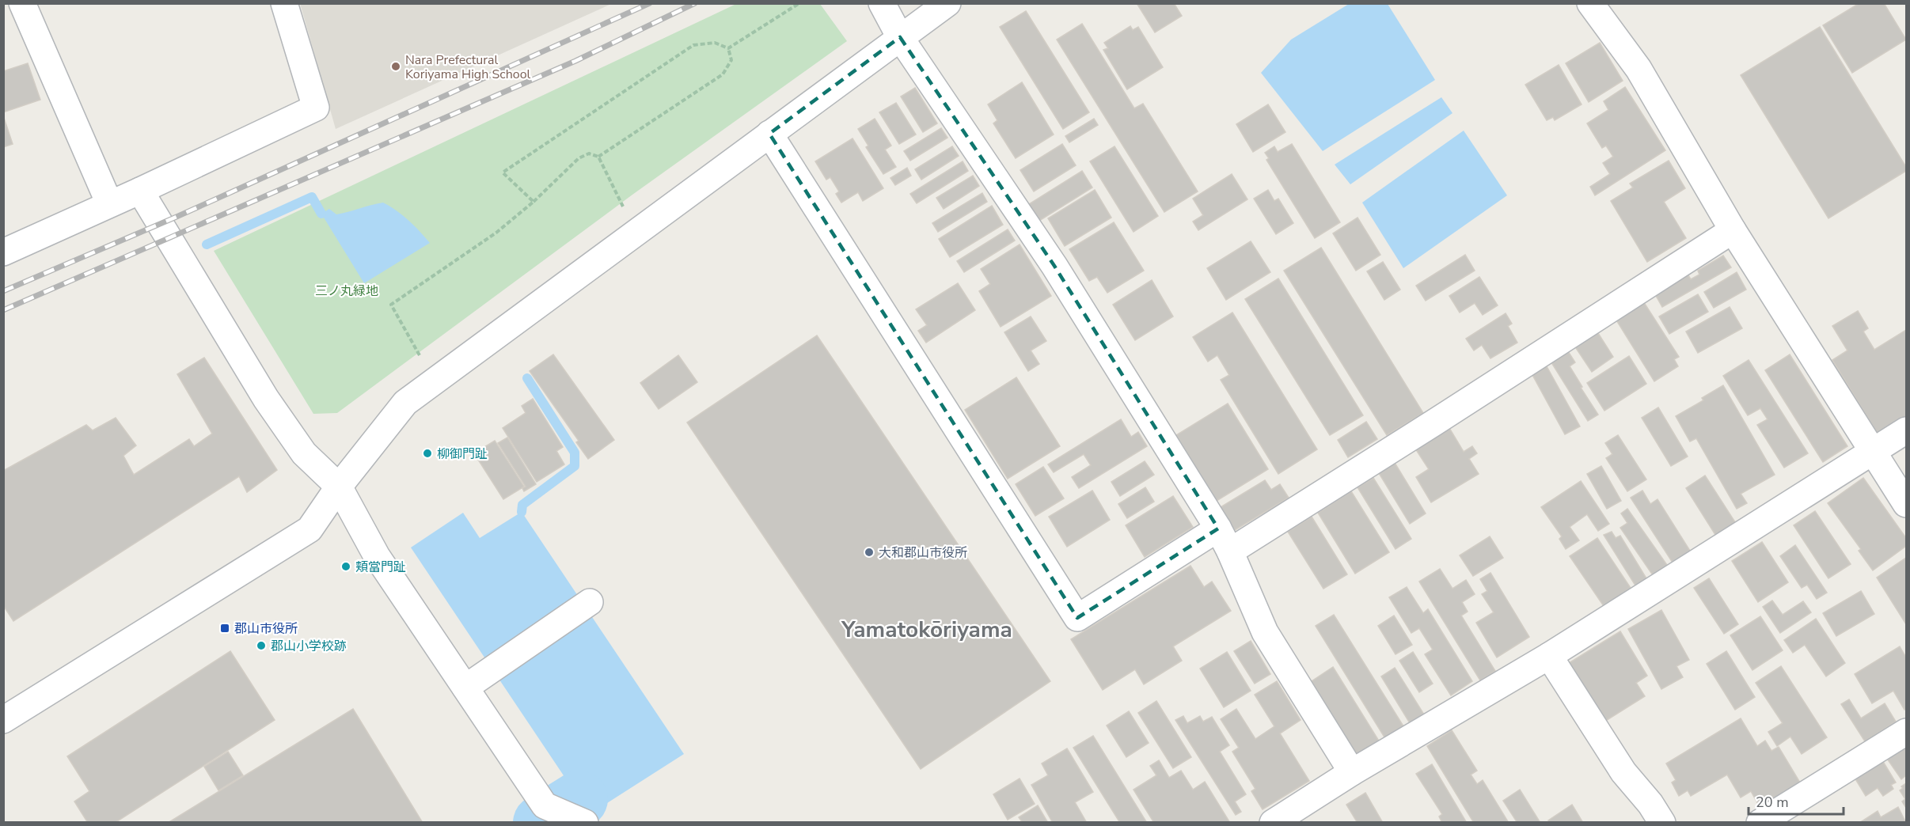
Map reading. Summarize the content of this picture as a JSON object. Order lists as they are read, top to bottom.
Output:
{
  "districts": ["Yamatokōriyama"],
  "parks": ["三ノ丸緑地"],
  "places": {
    "other": [
      "Nara Prefectural Koriyama High School",
      "柳御門趾",
      "大和郡山市役所",
      "頬當門趾",
      "郡山小学校跡"
    ],
    "transit": ["郡山市役所"]
  },
  "scale_bar": "20 m"
}
